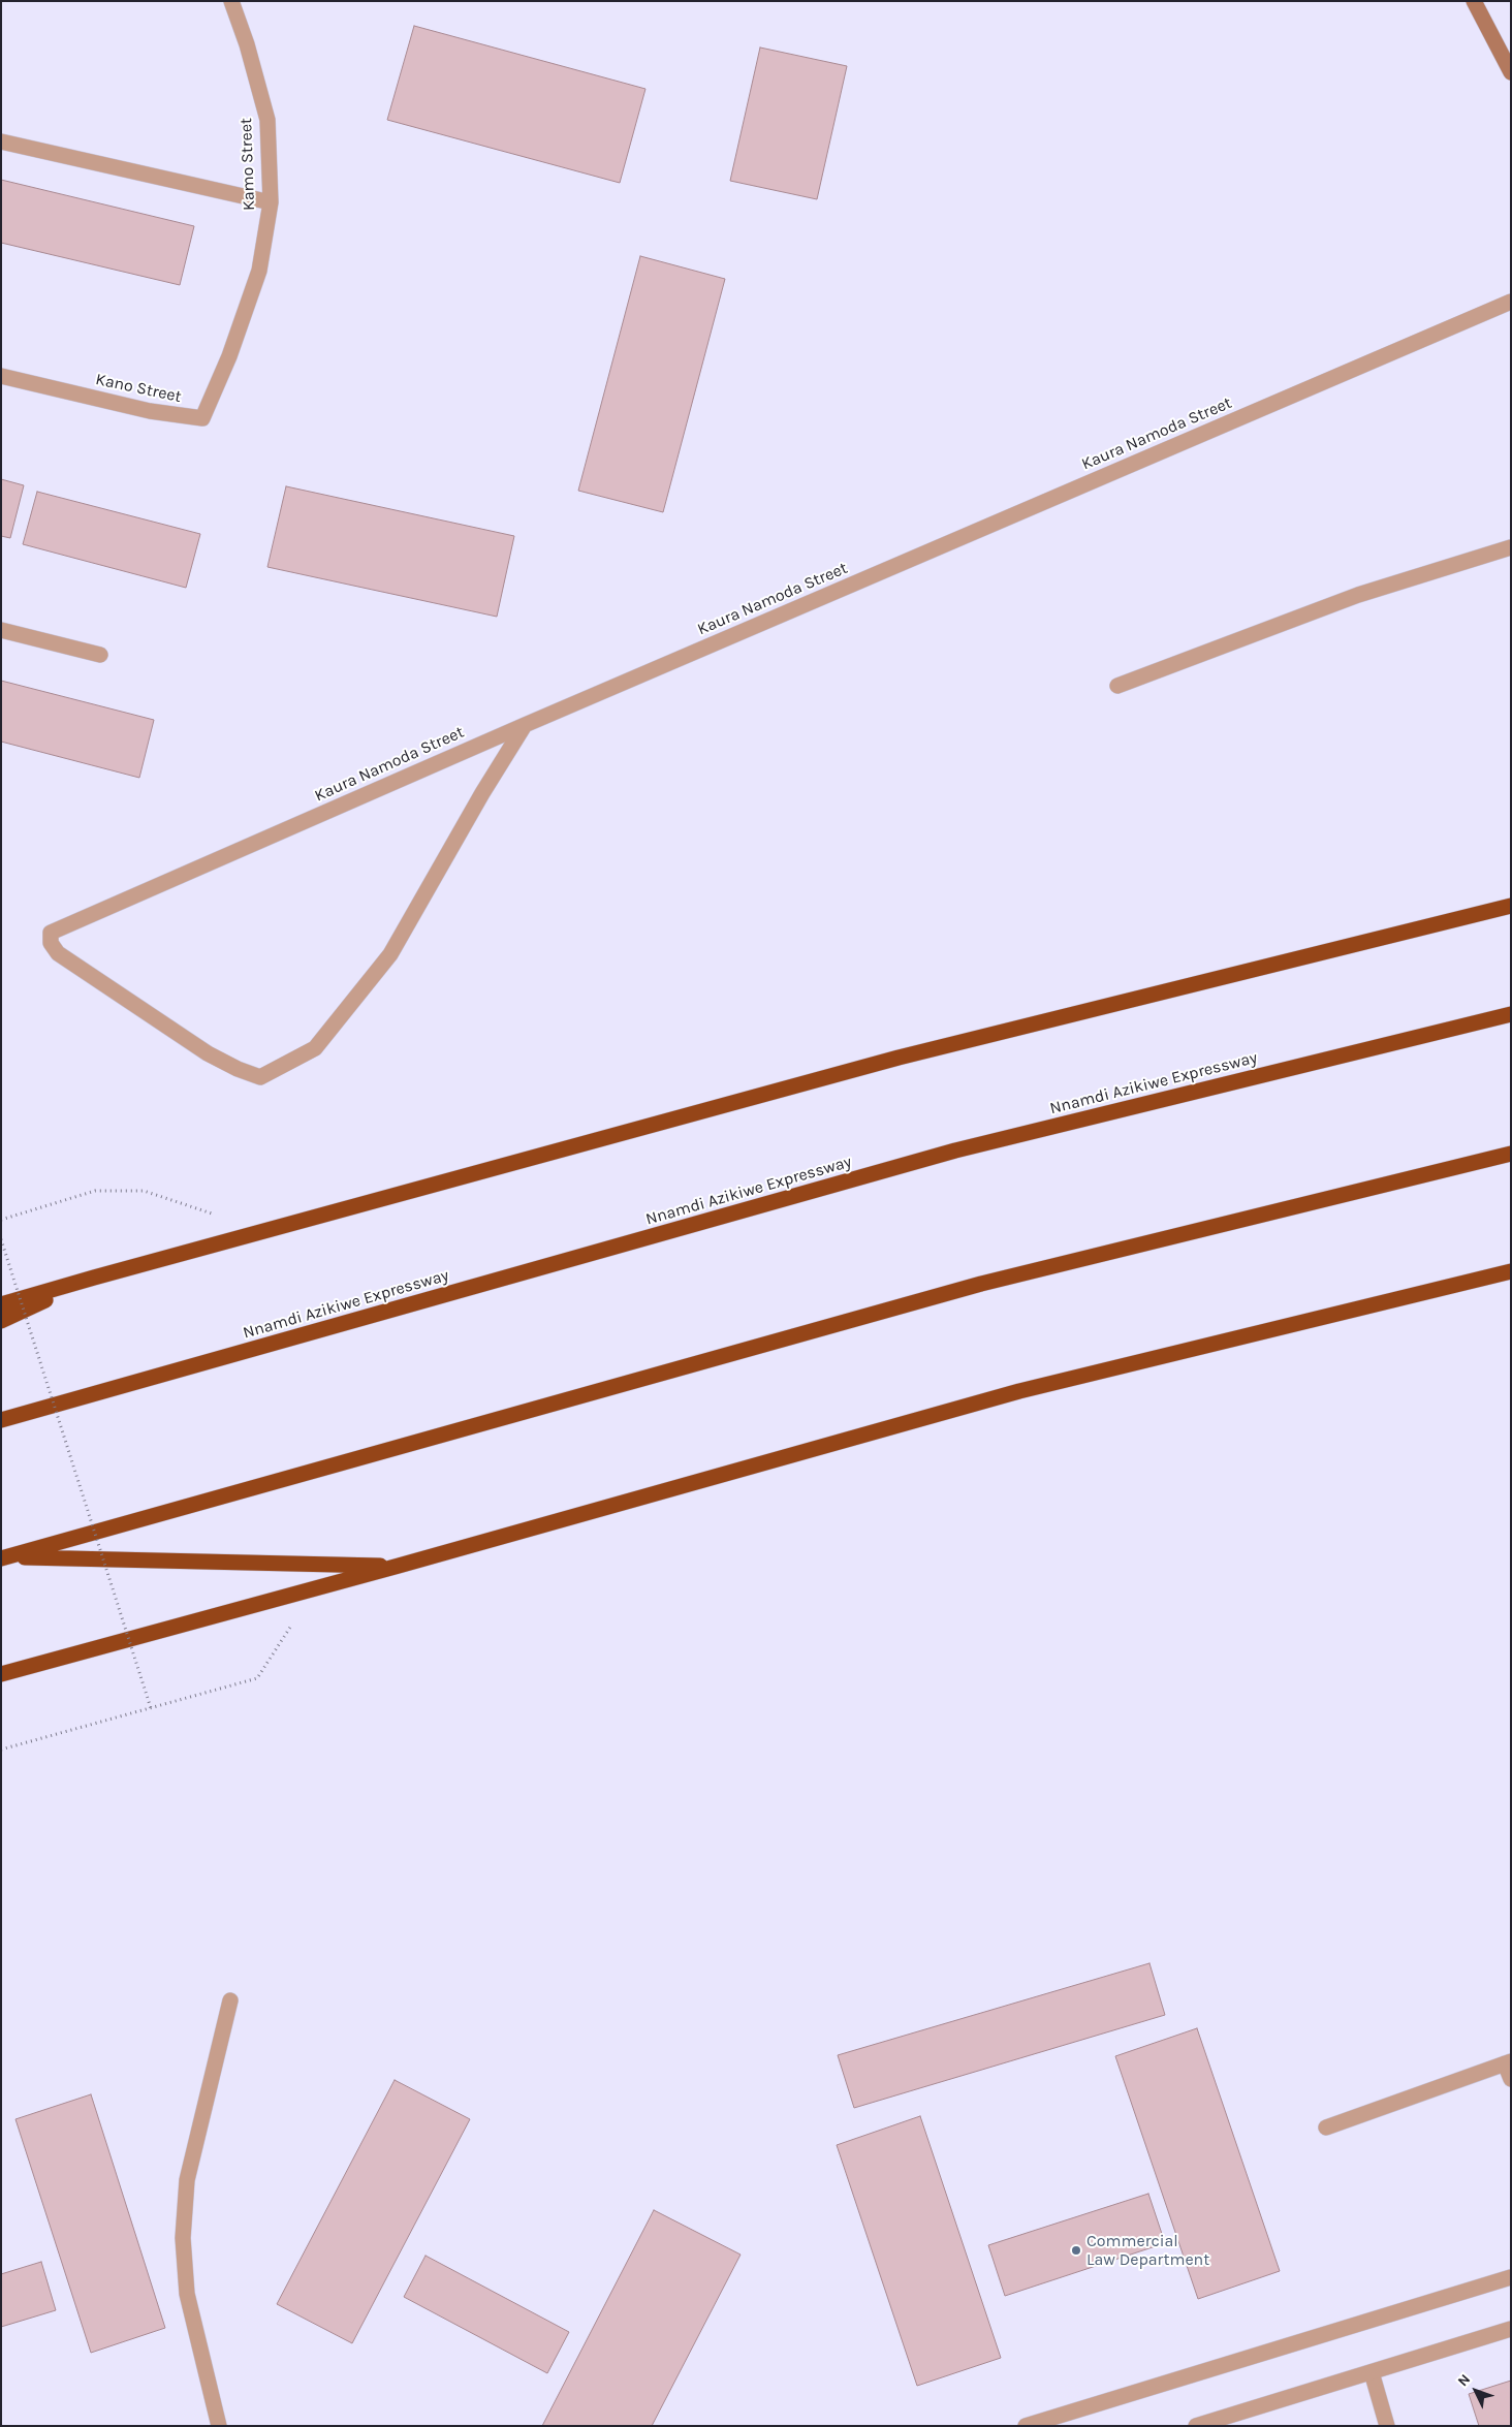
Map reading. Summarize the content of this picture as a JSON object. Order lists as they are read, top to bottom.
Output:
{
  "streets": {
    "highway": ["Nnamdi Azikiwe Expressway"],
    "street": ["Kamo Street", "Kano Street", "Kaura Namoda Street"]
  },
  "crossings": [
    ["Kamo Street", "Kano Street"]
  ],
  "places": ["Commercial Law Department"],
  "north": "top left"
}
